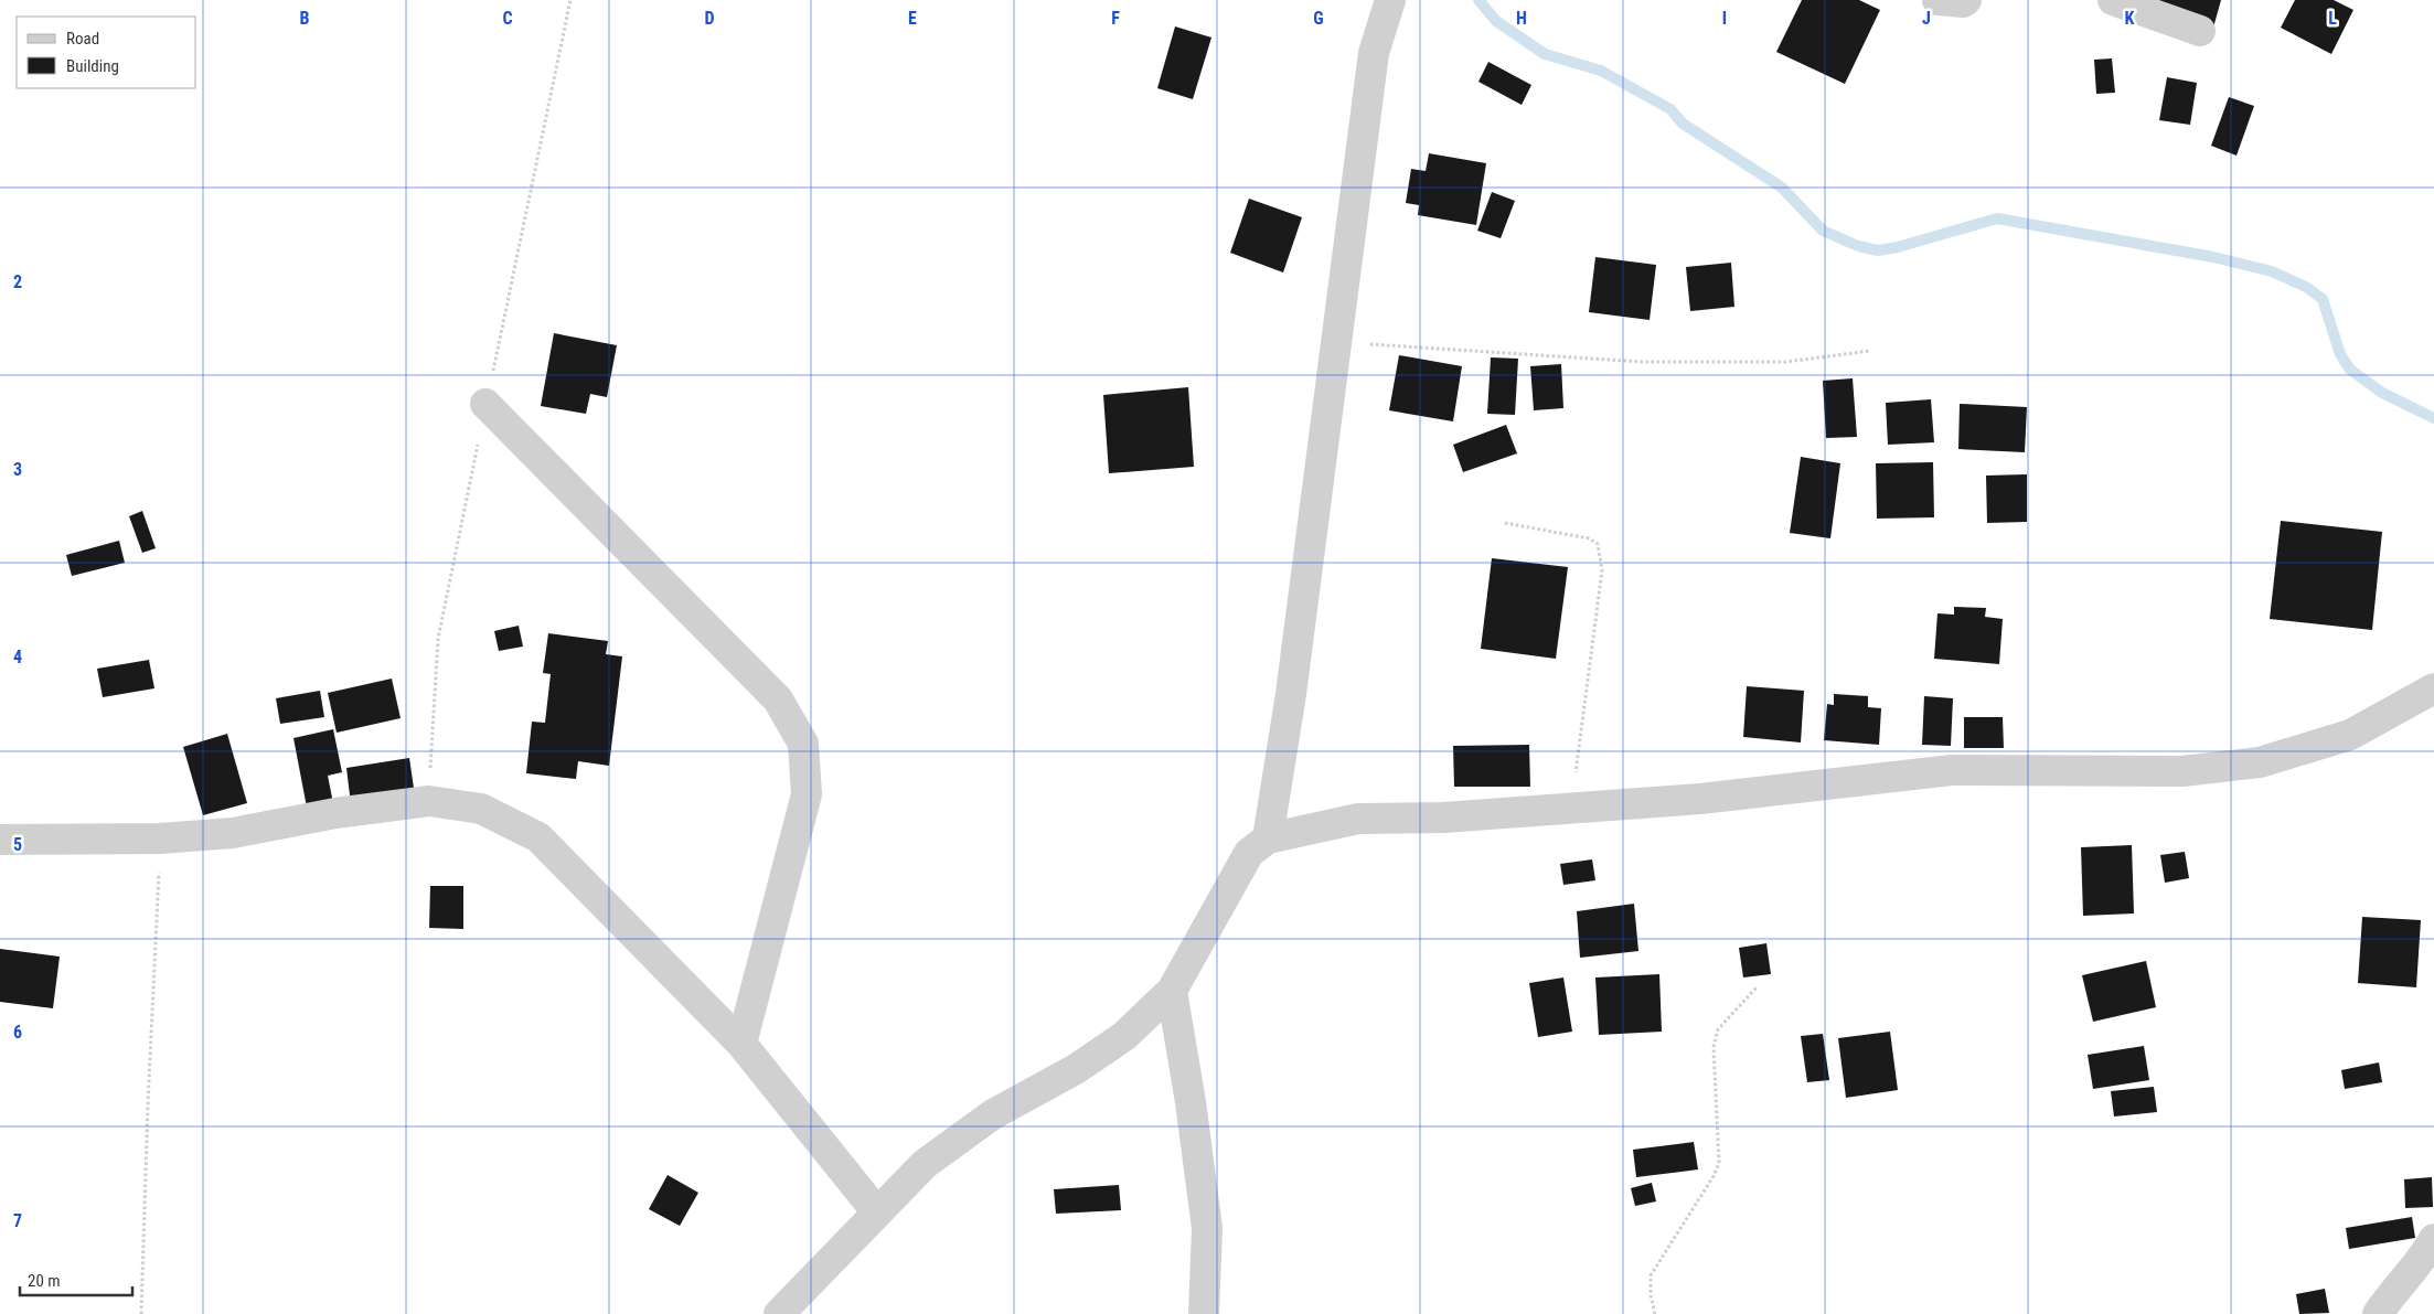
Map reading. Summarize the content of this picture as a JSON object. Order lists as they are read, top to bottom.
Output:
{
  "legend": ["Road", "Building"],
  "scale_bar": "20 m",
  "grid": {
    "columns": [
      "B",
      "C",
      "D",
      "E",
      "F",
      "G",
      "H",
      "I",
      "J",
      "K",
      "L"
    ],
    "rows": [
      "2",
      "3",
      "4",
      "5",
      "6",
      "7"
    ]
  }
}
